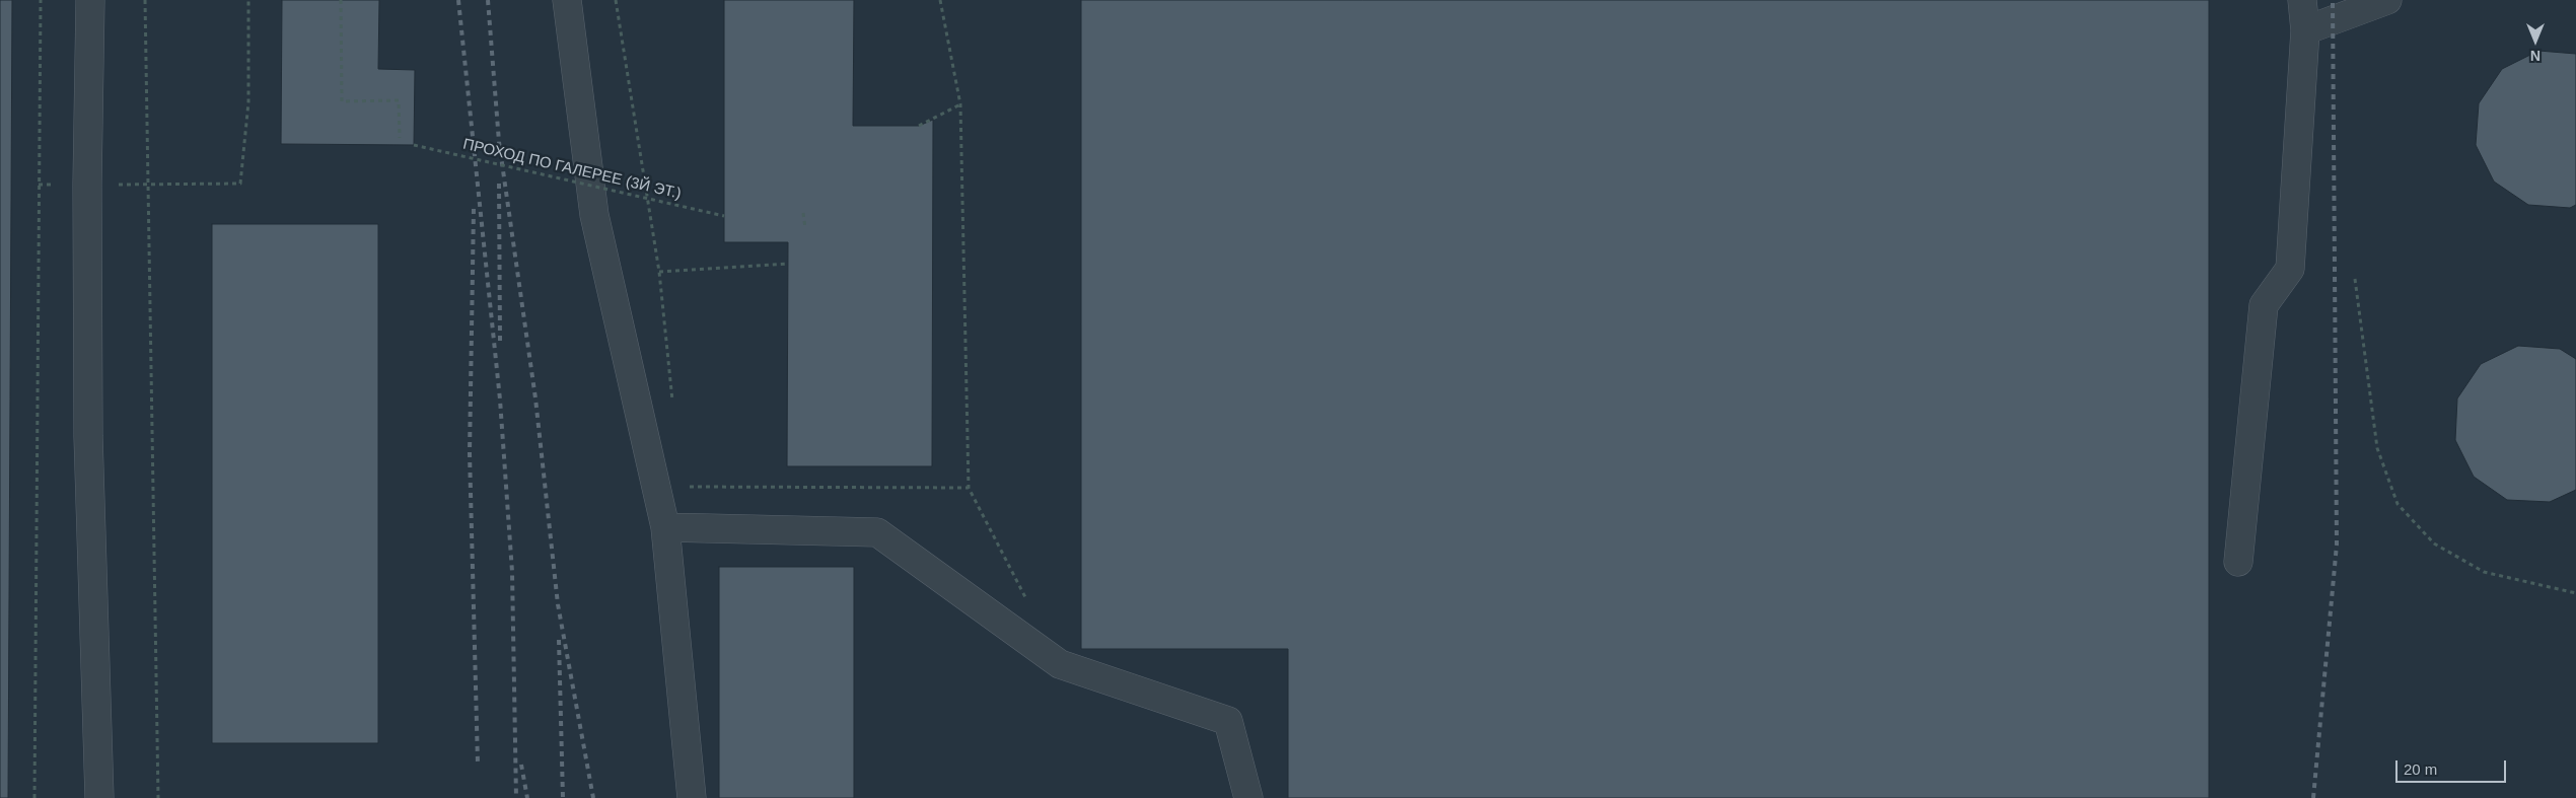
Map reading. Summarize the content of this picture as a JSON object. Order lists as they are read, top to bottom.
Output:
{
  "streets": {
    "path": ["ПРОХОД ПО ГАЛЕРЕЕ (3Й ЭТ.)"]
  },
  "scale_bar": "20 m",
  "north": "bottom"
}
